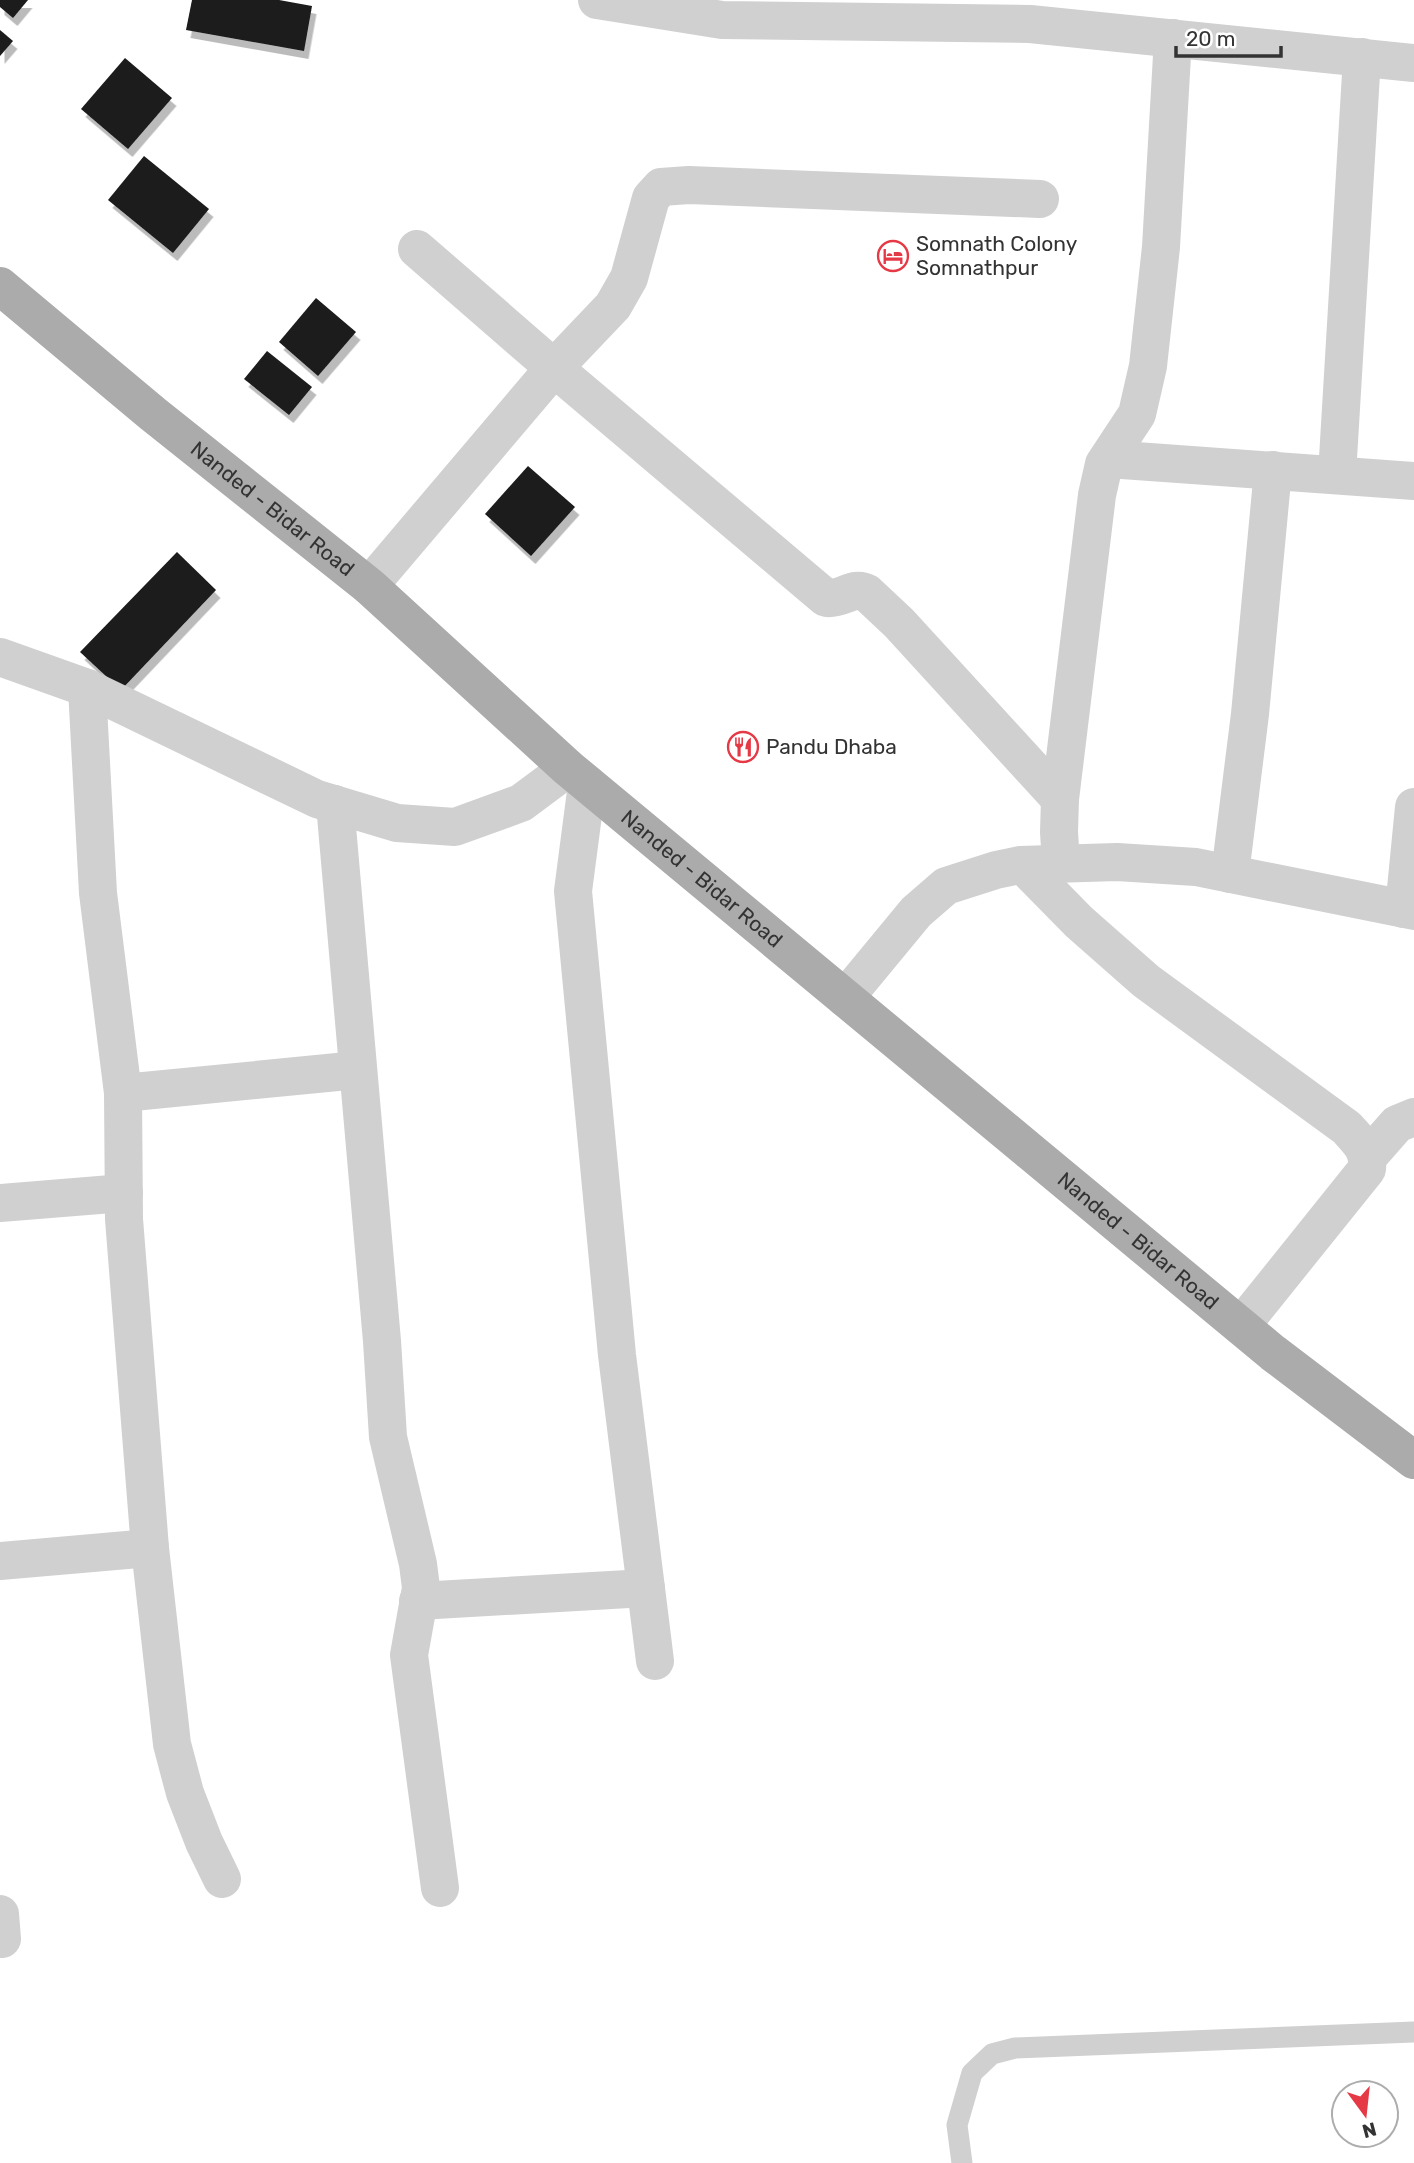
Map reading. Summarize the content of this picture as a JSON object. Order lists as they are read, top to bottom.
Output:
{
  "streets": {
    "main road": ["Nanded - Bidar Road"]
  },
  "places": {
    "hotel": ["Somnath Colony Somnathpur"],
    "restaurant": ["Pandu Dhaba"]
  },
  "scale_bar": "20 m",
  "north": "bottom"
}
